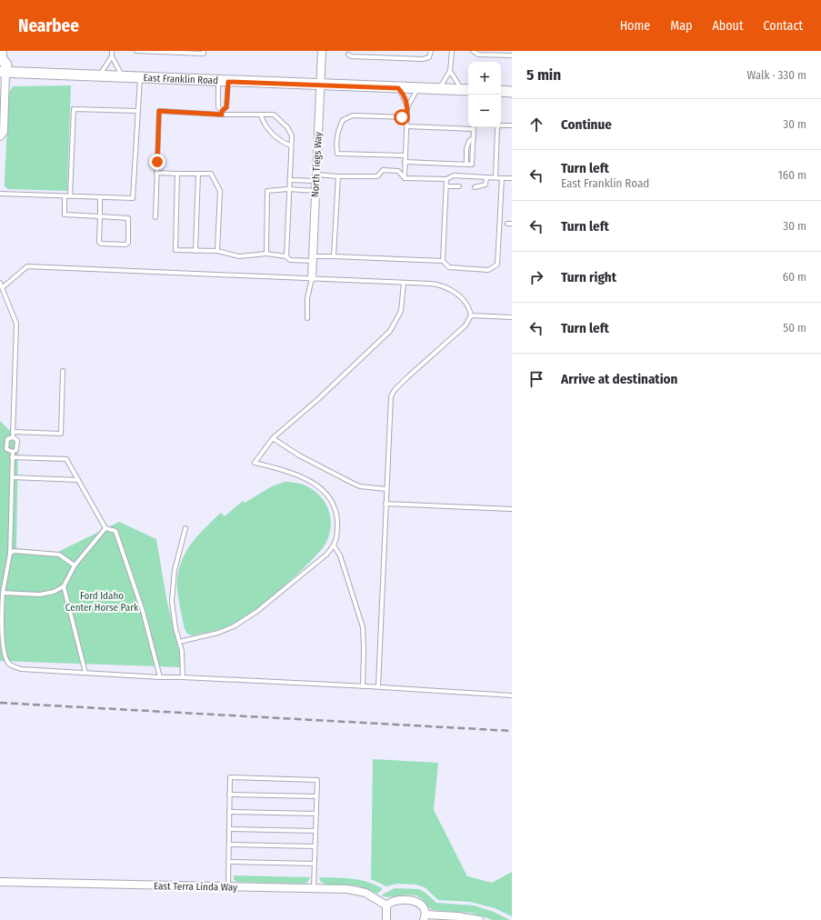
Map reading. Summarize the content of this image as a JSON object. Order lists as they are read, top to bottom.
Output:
{
  "streets": {
    "main road": ["East Franklin Road"],
    "street": ["North Tiegs Way", "East Terra Linda Way"]
  },
  "crossings": [
    ["East Franklin Road", "North Tiegs Way"]
  ],
  "parks": ["Ford Idaho Center Horse Park"],
  "page": {
    "header": "Nearbee",
    "nav": [
      "Home",
      "Map",
      "About",
      "Contact"
    ],
    "heading": ["5 min", "Walk · 330 m"],
    "map_buttons": ["+", "−"],
    "list": [
      ["Continue", "30 m"],
      ["Turn left", "East Franklin Road", "160 m"],
      ["Turn left", "30 m"],
      ["Turn right", "60 m"],
      ["Turn left", "50 m"],
      "Arrive at destination"
    ]
  }
}
